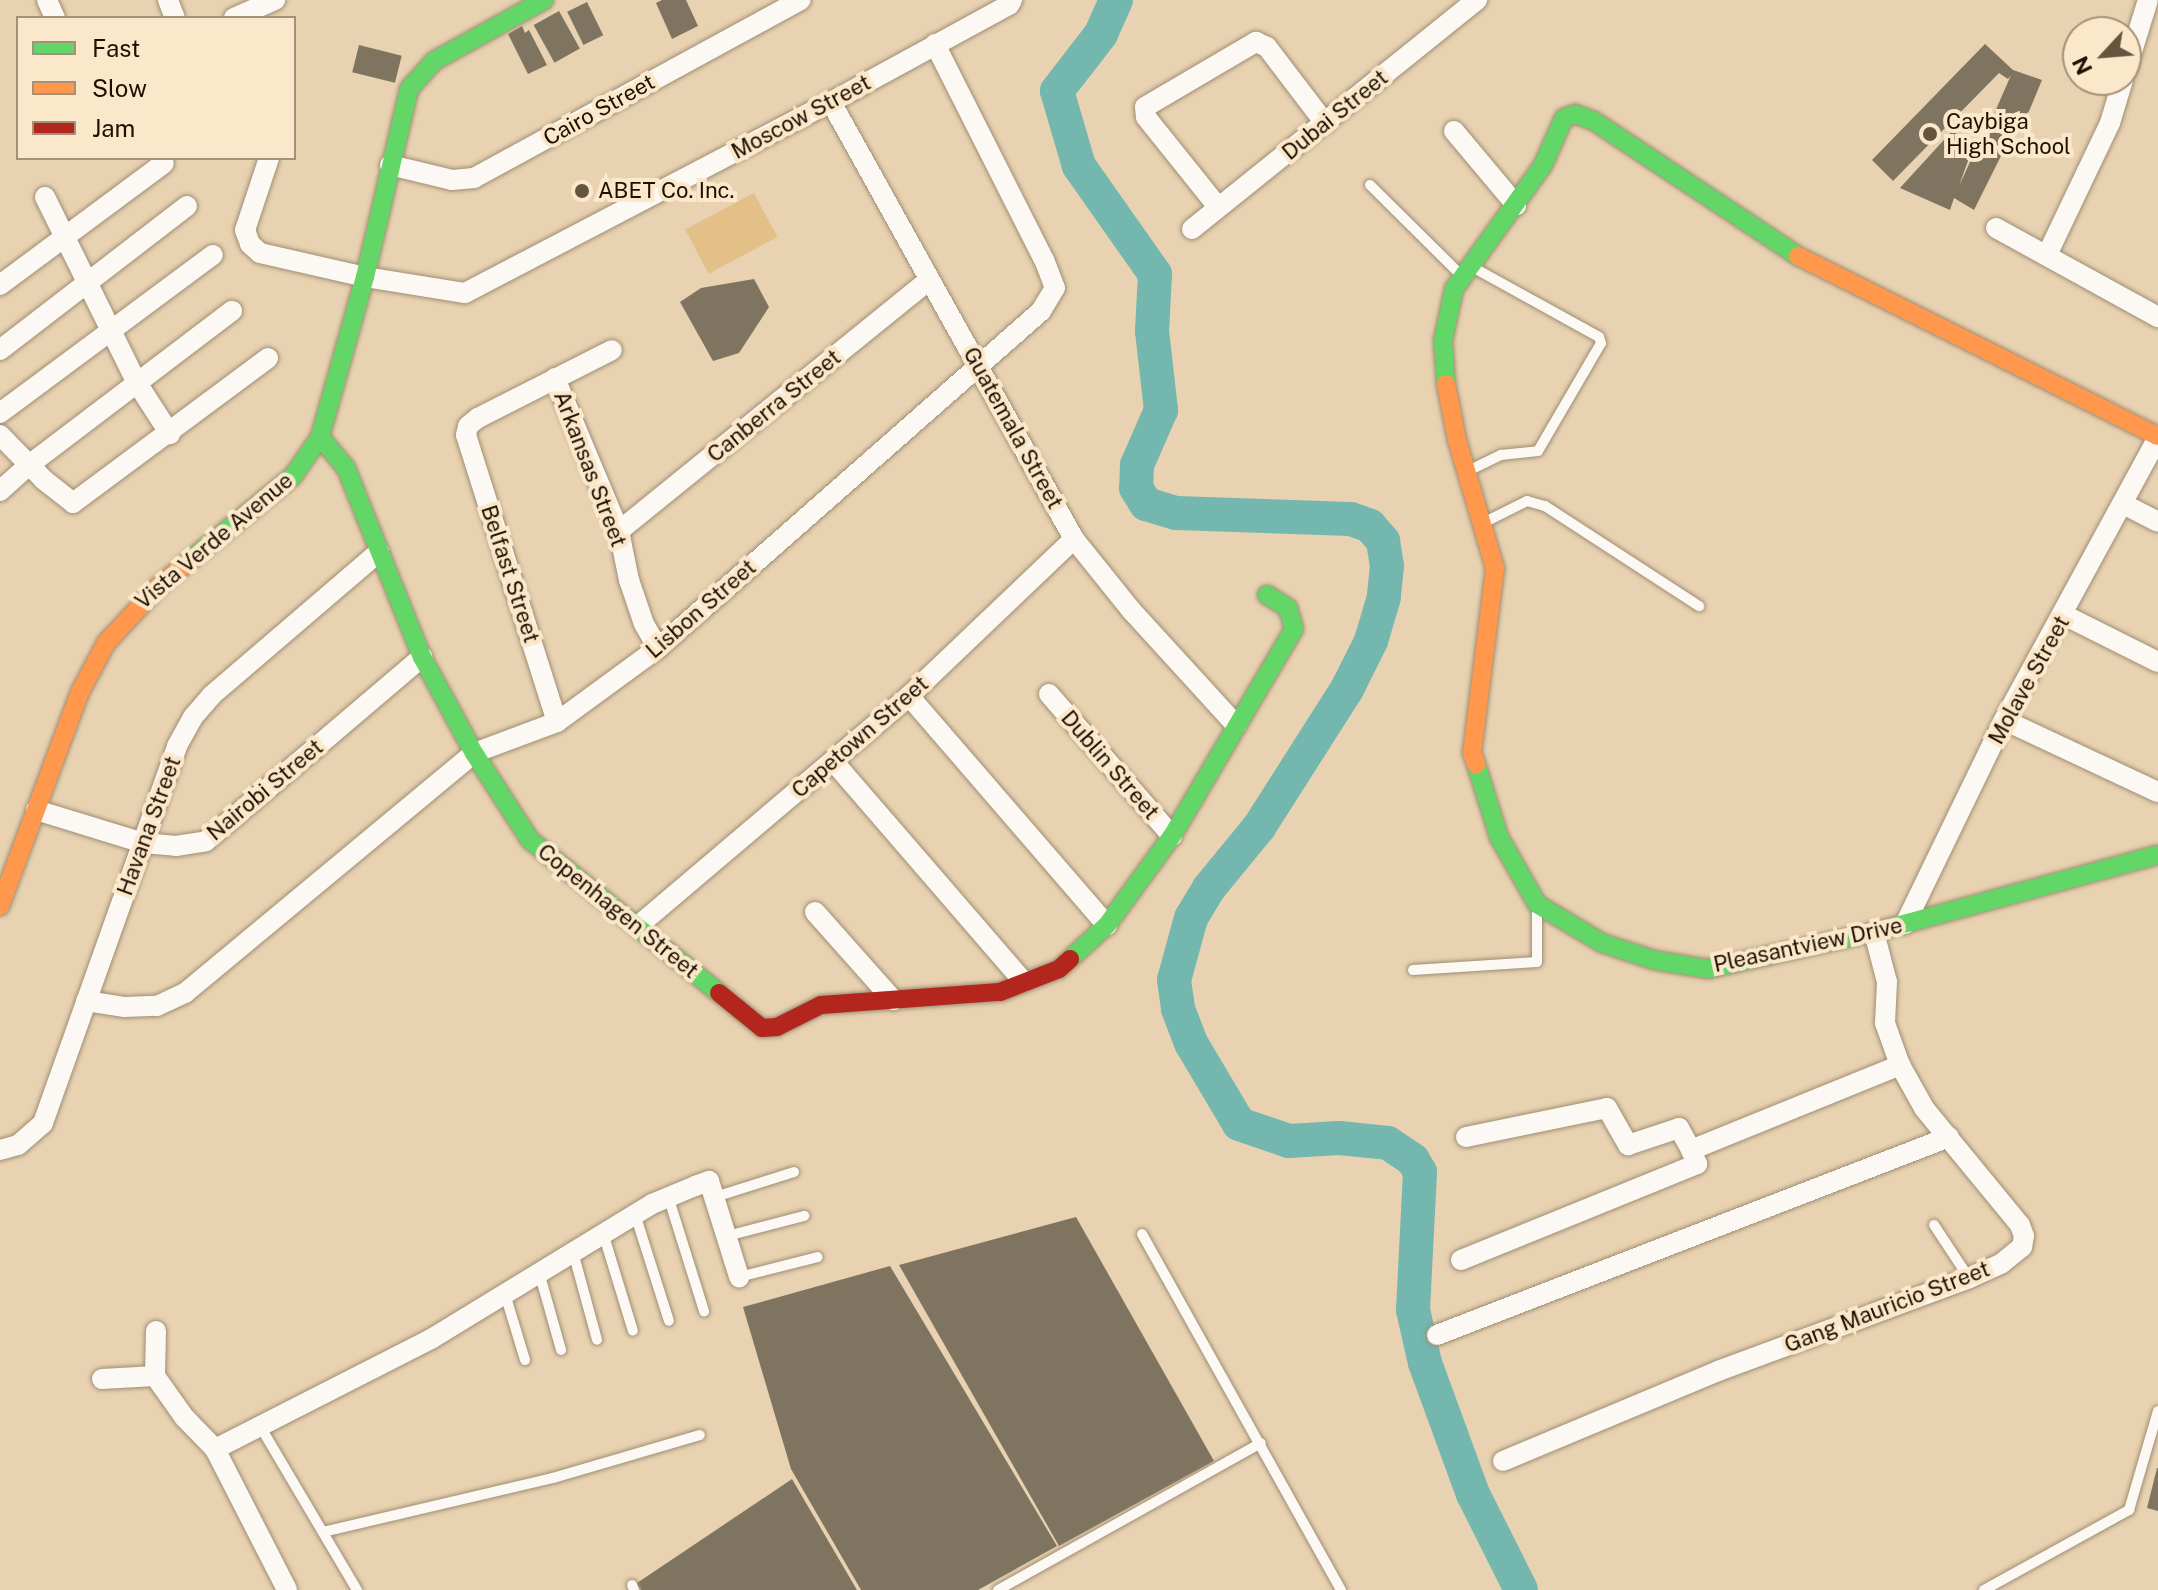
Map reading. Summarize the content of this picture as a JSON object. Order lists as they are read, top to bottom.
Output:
{
  "streets": {
    "street": [
      "Cairo Street",
      "Dubai Street",
      "Moscow Street",
      "Canberra Street",
      "Guatemala Street",
      "Arkansas Street",
      "Vista Verde Avenue",
      "Belfast Street",
      "Lisbon Street",
      "Molave Street",
      "Capetown Street",
      "Dublin Street",
      "Nairobi Street",
      "Havana Street",
      "Copenhagen Street",
      "Pleasantview Drive",
      "Gang Mauricio Street"
    ]
  },
  "crossings": [
    ["Cairo Street", "Vista Verde Avenue"],
    ["Moscow Street", "Guatemala Street"],
    ["Moscow Street", "Vista Verde Avenue"],
    ["Moscow Street", "Lisbon Street"],
    ["Canberra Street", "Guatemala Street"],
    ["Canberra Street", "Arkansas Street"],
    ["Guatemala Street", "Lisbon Street"],
    ["Guatemala Street", "Capetown Street"],
    ["Arkansas Street", "Belfast Street"],
    ["Arkansas Street", "Lisbon Street"],
    ["Vista Verde Avenue", "Nairobi Street"],
    ["Vista Verde Avenue", "Copenhagen Street"],
    ["Belfast Street", "Lisbon Street"],
    ["Lisbon Street", "Havana Street"],
    ["Lisbon Street", "Copenhagen Street"],
    ["Molave Street", "Pleasantview Drive"],
    ["Capetown Street", "Copenhagen Street"],
    ["Nairobi Street", "Havana Street"],
    ["Nairobi Street", "Copenhagen Street"],
    ["Havana Street", "Copenhagen Street"],
    ["Pleasantview Drive", "Gang Mauricio Street"]
  ],
  "places": ["Caybiga High School", "ABET Co. Inc."],
  "legend": ["Fast", "Slow", "Jam"],
  "north": "bottom left"
}
